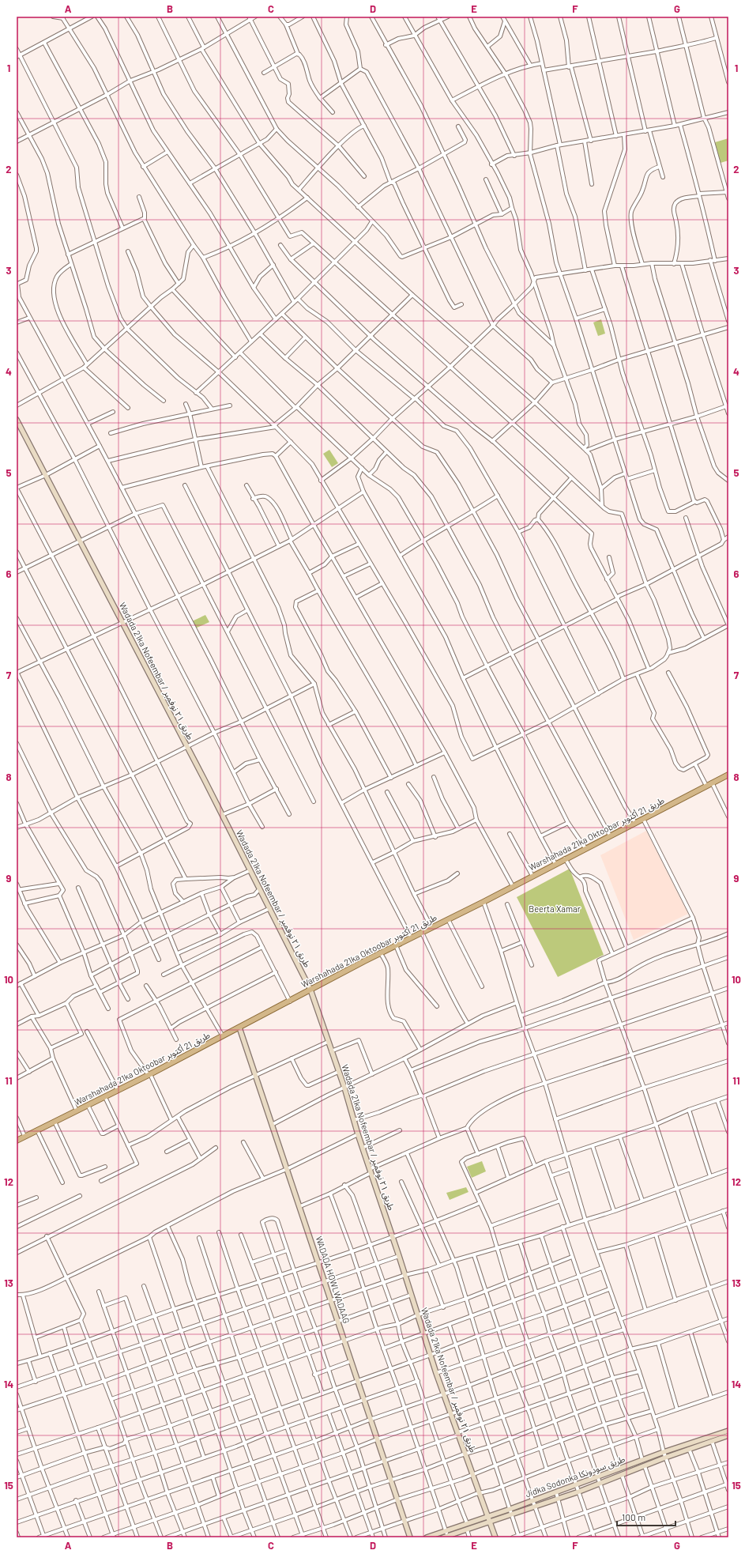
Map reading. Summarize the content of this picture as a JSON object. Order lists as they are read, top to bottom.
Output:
{
  "streets": {
    "main road": ["Warshahada 21ka Oktoobar طريق 21 أكتوبر"],
    "street": ["Wadada 21ka Nofeembar / طريق ٢١ نوفمبر", "WADADA HOWLWADAAG", "Jidka Sodonka طريق سودونكا"]
  },
  "crossings": [
    ["Wadada 21ka Nofeembar / طريق ٢١ نوفمبر", "Warshahada 21ka Oktoobar طريق 21 أكتوبر"],
    ["Wadada 21ka Nofeembar / طريق ٢١ نوفمبر", "Jidka Sodonka طريق سودونكا"],
    ["Warshahada 21ka Oktoobar طريق 21 أكتوبر", "WADADA HOWLWADAAG"]
  ],
  "parks": ["Beerta Xamar"],
  "scale_bar": "100 m",
  "grid": {
    "columns": [
      "A",
      "B",
      "C",
      "D",
      "E",
      "F",
      "G"
    ],
    "rows": [
      "1",
      "2",
      "3",
      "4",
      "5",
      "6",
      "7",
      "8",
      "9",
      "10",
      "11",
      "12",
      "13",
      "14",
      "15"
    ]
  }
}
